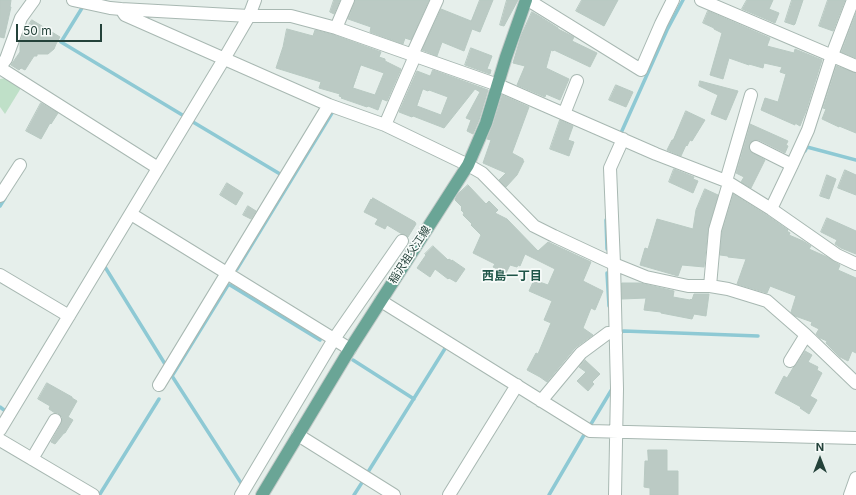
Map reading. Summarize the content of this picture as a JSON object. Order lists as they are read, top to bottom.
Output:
{
  "streets": {
    "main road": ["稲沢祖父江線"]
  },
  "districts": ["西島一丁目"],
  "scale_bar": "50 m",
  "north": "top"
}
